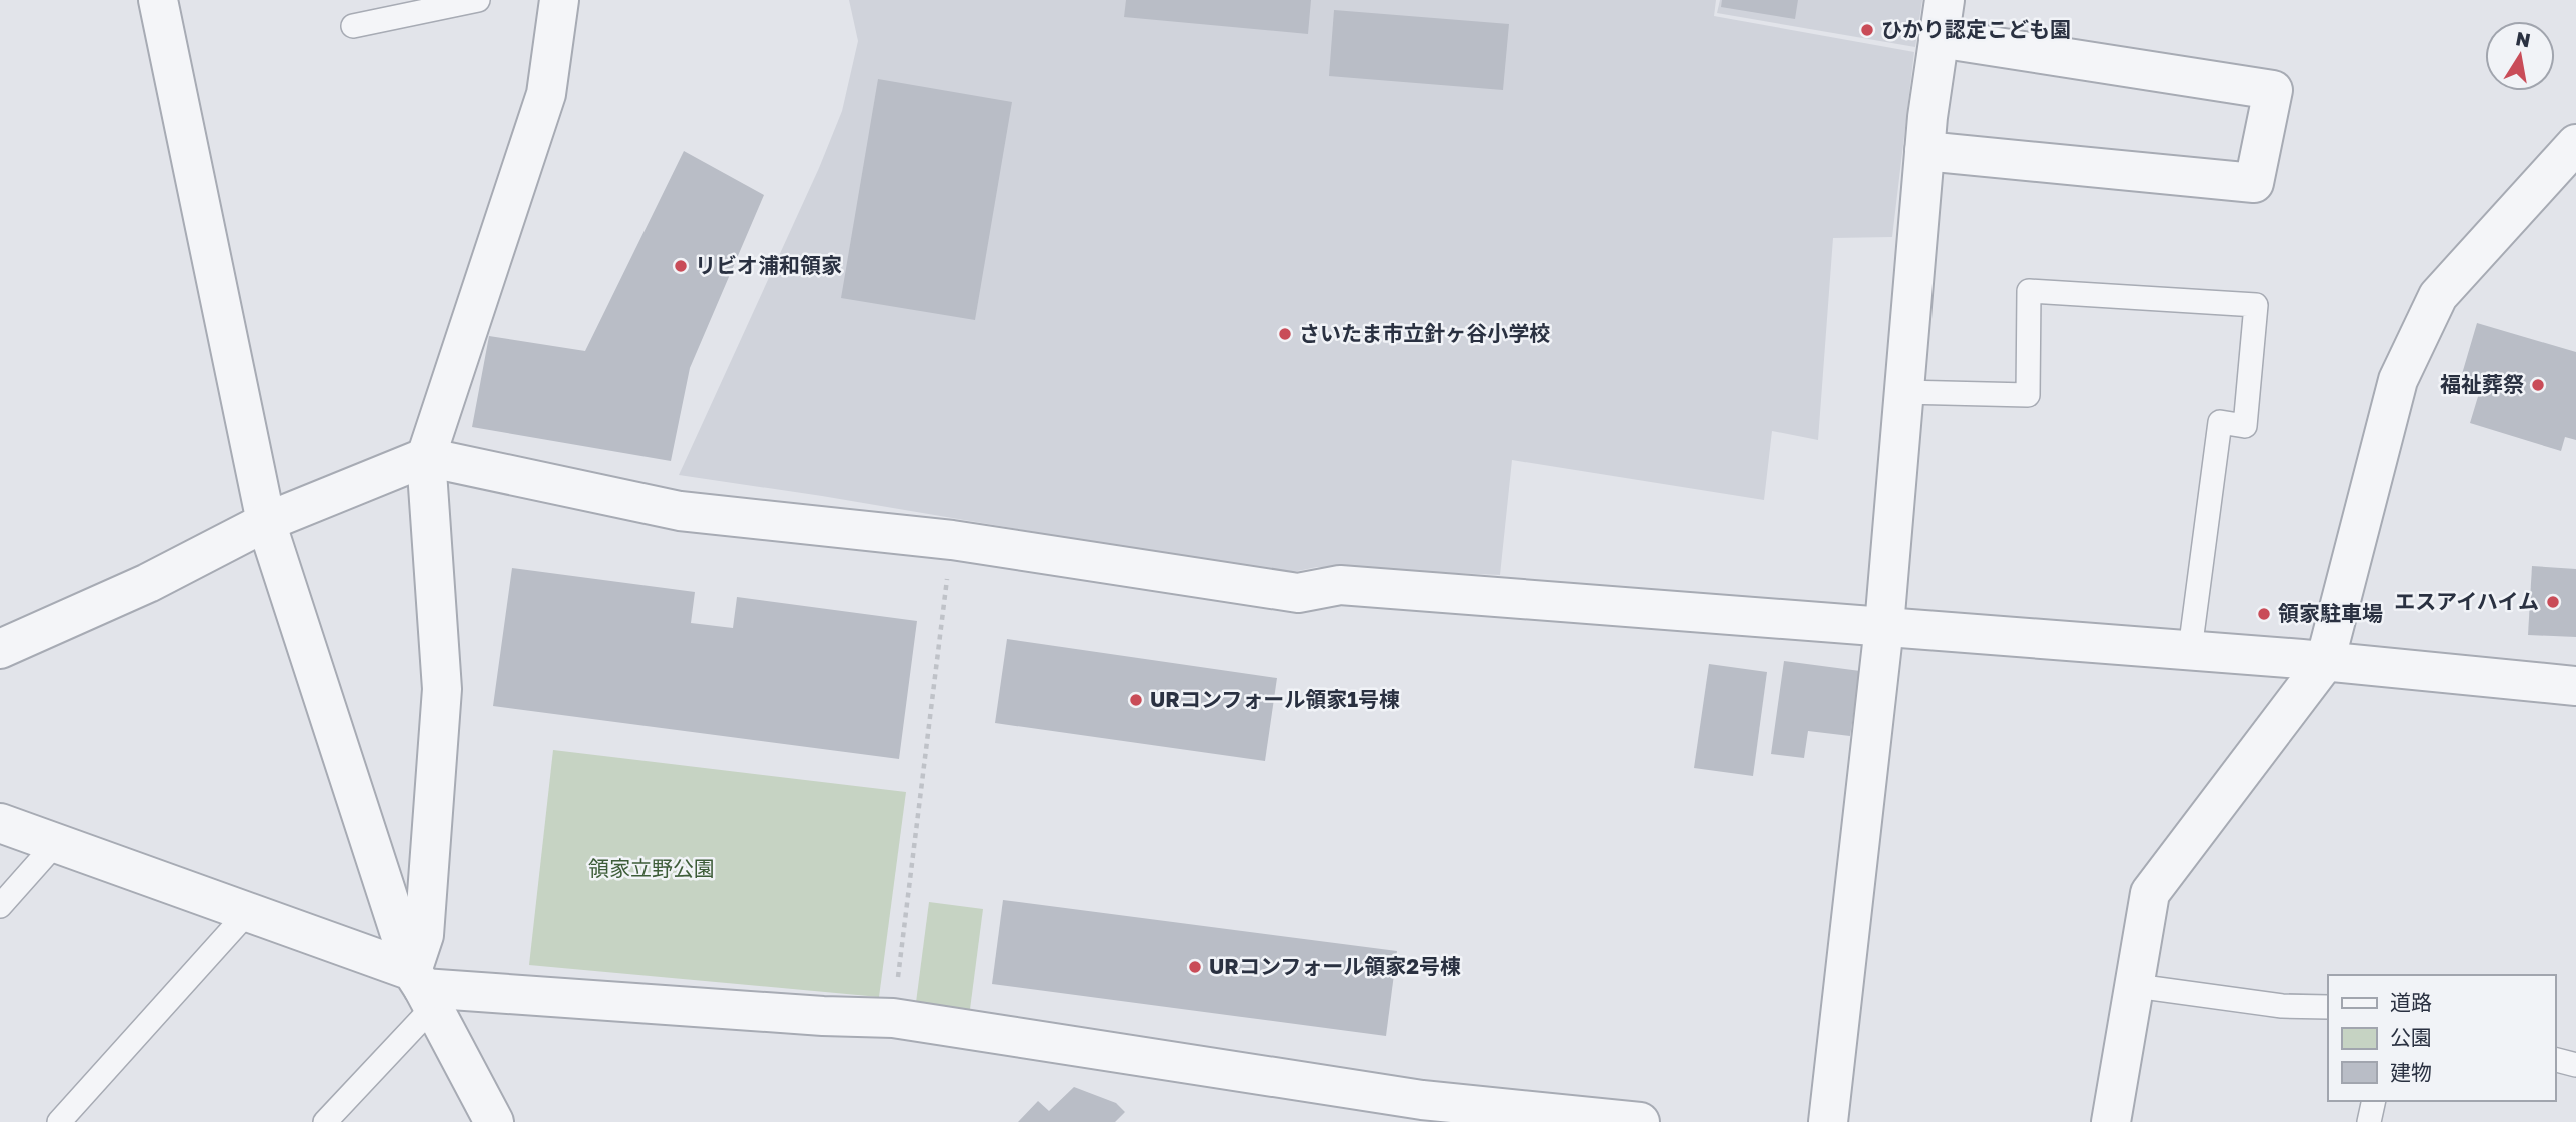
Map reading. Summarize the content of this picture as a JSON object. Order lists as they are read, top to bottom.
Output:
{
  "parks": ["領家立野公園"],
  "places": [
    "ひかり認定こども園",
    "リビオ浦和領家",
    "さいたま市立針ヶ谷小学校",
    "福祉葬祭",
    "エスアイハイム",
    "領家駐車場",
    "URコンフォール領家1号棟",
    "URコンフォール領家2号棟"
  ],
  "legend": ["道路", "公園", "建物"],
  "north": "top"
}
